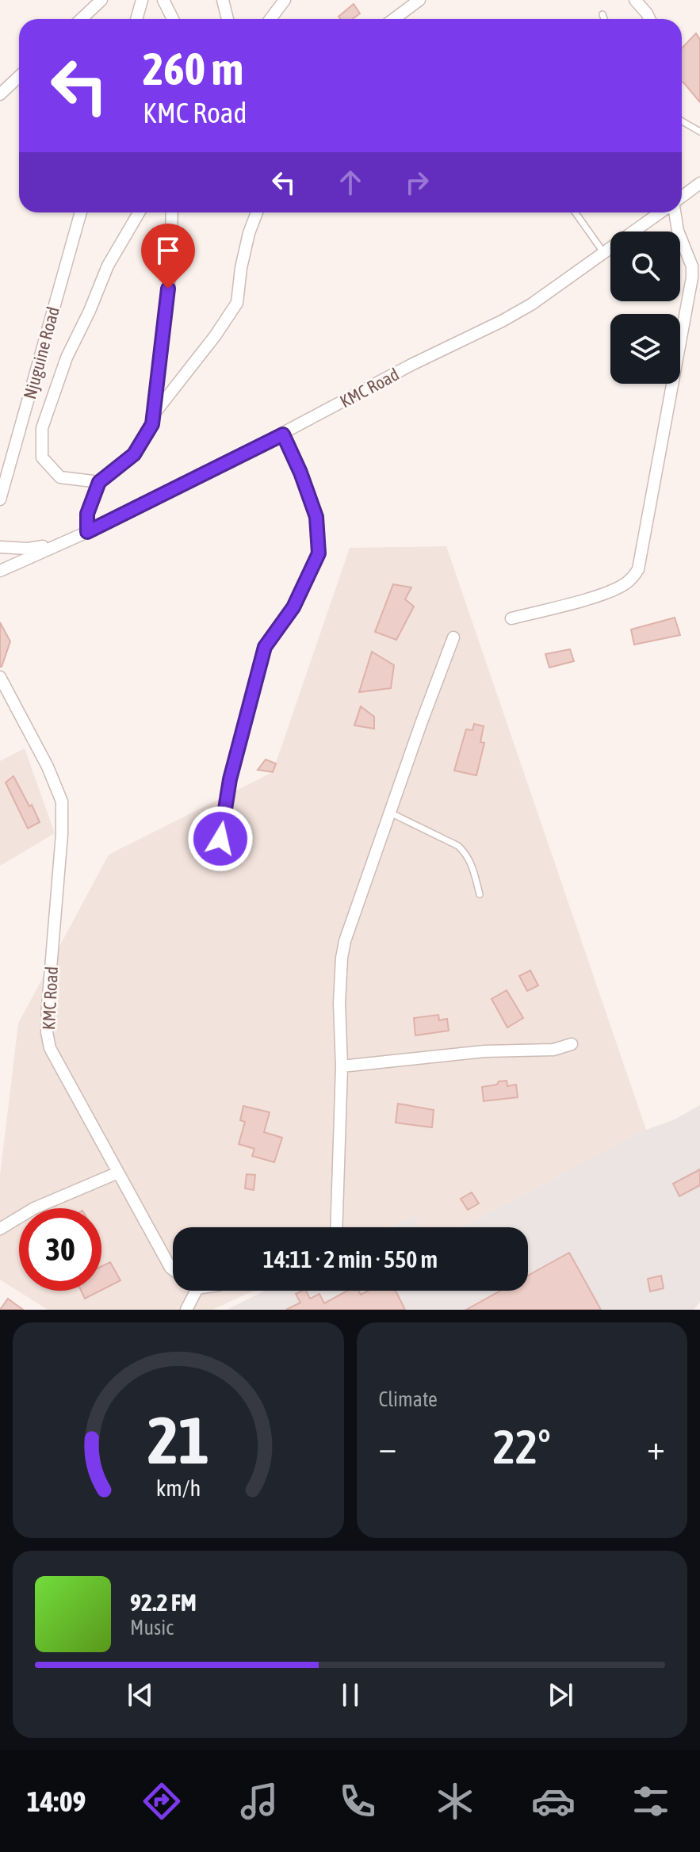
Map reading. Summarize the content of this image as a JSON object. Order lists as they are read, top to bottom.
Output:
{
  "streets": {
    "street": ["Njuguine Road", "KMC Road"]
  },
  "page": {
    "turn": ["260 m", "KMC Road"],
    "limit": "30",
    "trip": "14:11 · 2 min · 550 m",
    "tile": "Climate",
    "heat": ["−", "22°", "+"],
    "song": ["92.2 FM", "Music"],
    "tabs": "14:09",
    "gauge": ["21", "km/h"]
  }
}
